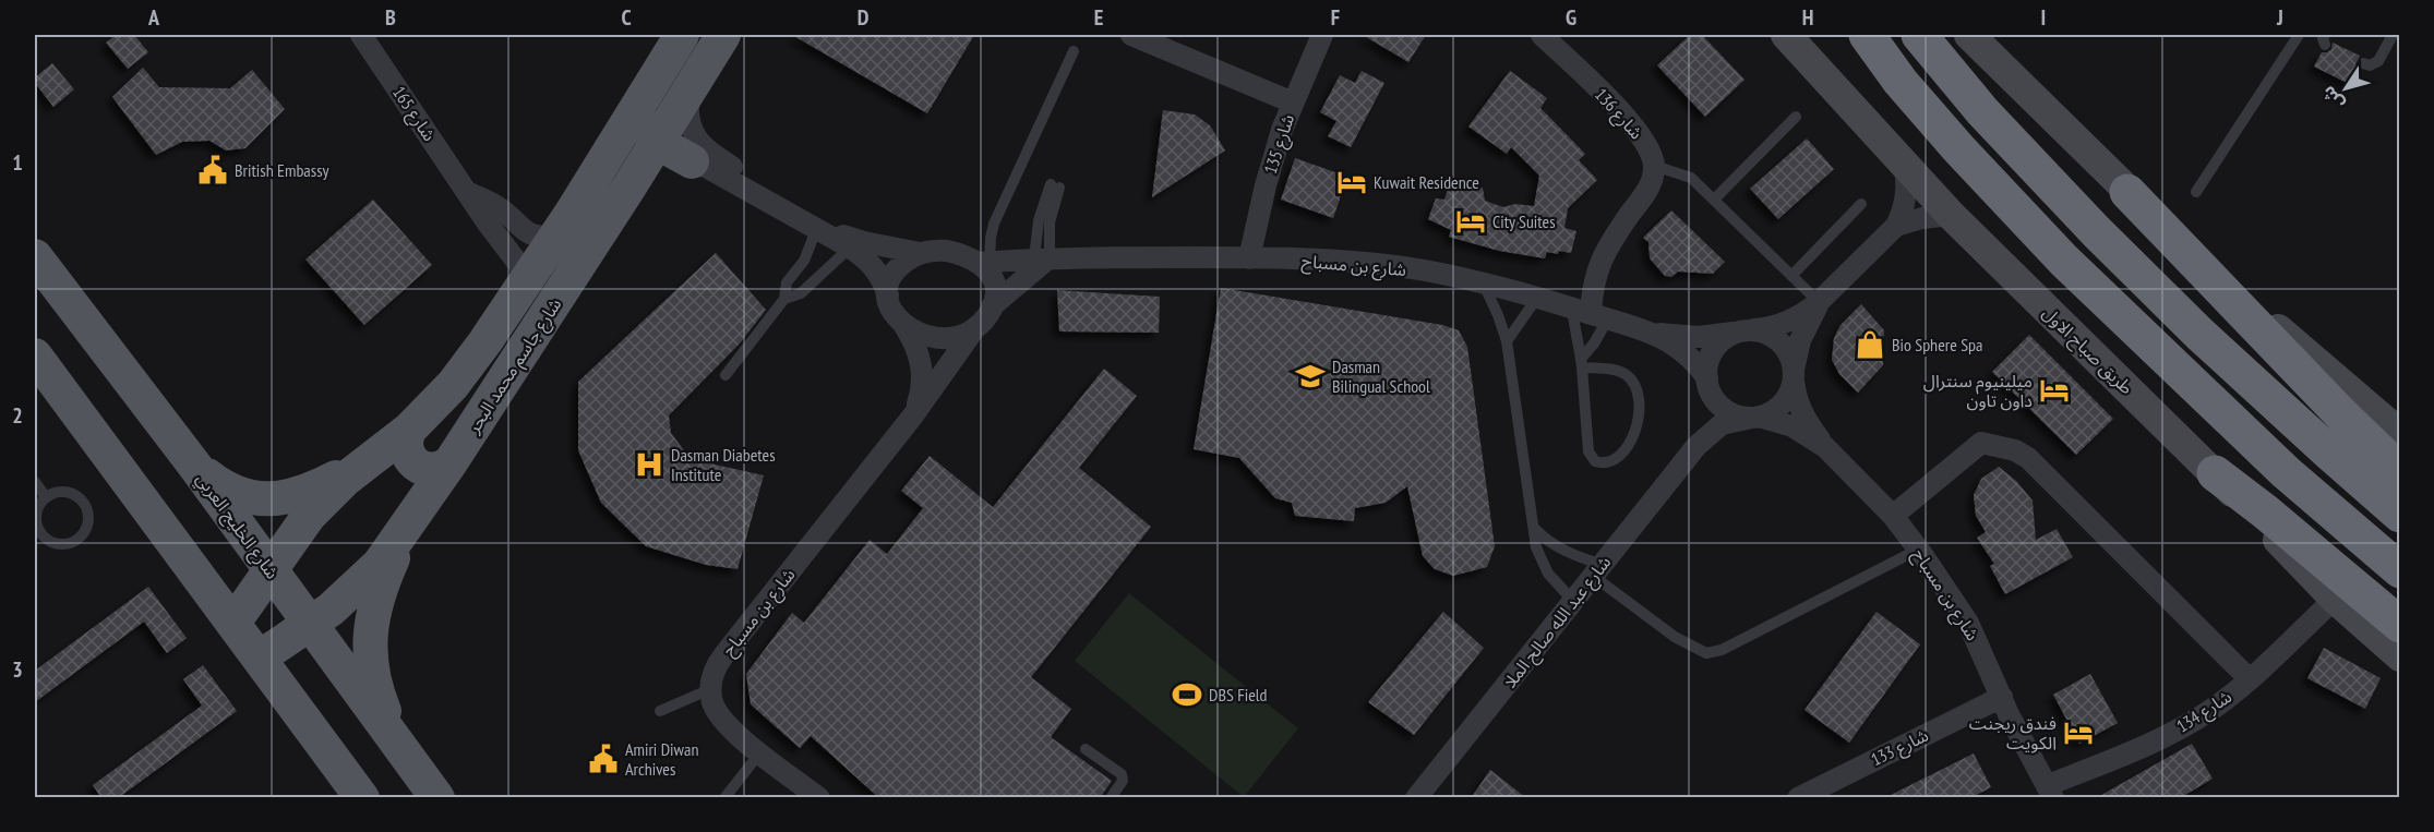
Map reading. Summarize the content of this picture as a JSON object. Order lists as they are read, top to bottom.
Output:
{
  "streets": {
    "main road": ["طريق صباح الاول", "شارع جاسم محمد البحر", "شارع الخليج العربي"],
    "street": [
      "شارع 165",
      "شارع 136",
      "شارع 135",
      "شارع بن مسباح",
      "شارع عبد الله صالح الملا",
      "شارع 134",
      "شارع 133"
    ]
  },
  "crossings": [
    ["شارع 165", "شارع جاسم محمد البحر"],
    ["شارع 135", "شارع بن مسباح"],
    ["شارع بن مسباح", "شارع عبد الله صالح الملا"],
    ["شارع بن مسباح", "شارع 134"],
    ["شارع بن مسباح", "شارع 133"],
    ["طريق صباح الاول", "شارع 134"],
    ["شارع جاسم محمد البحر", "شارع الخليج العربي"]
  ],
  "places": {
    "public building": ["British Embassy", "Amiri Diwan Archives"],
    "hotel": [
      "Kuwait Residence",
      "City Suites",
      "ميلينيوم سنترال داون تاون",
      "فندق ريجنت الكويت"
    ],
    "shop": ["Bio Sphere Spa"],
    "school or university": ["Dasman Bilingual School"],
    "hospital": ["Dasman Diabetes Institute"],
    "sports": ["DBS Field"]
  },
  "north": "bottom left",
  "grid": {
    "columns": [
      "A",
      "B",
      "C",
      "D",
      "E",
      "F",
      "G",
      "H",
      "I",
      "J"
    ],
    "rows": ["1", "2", "3"]
  }
}
